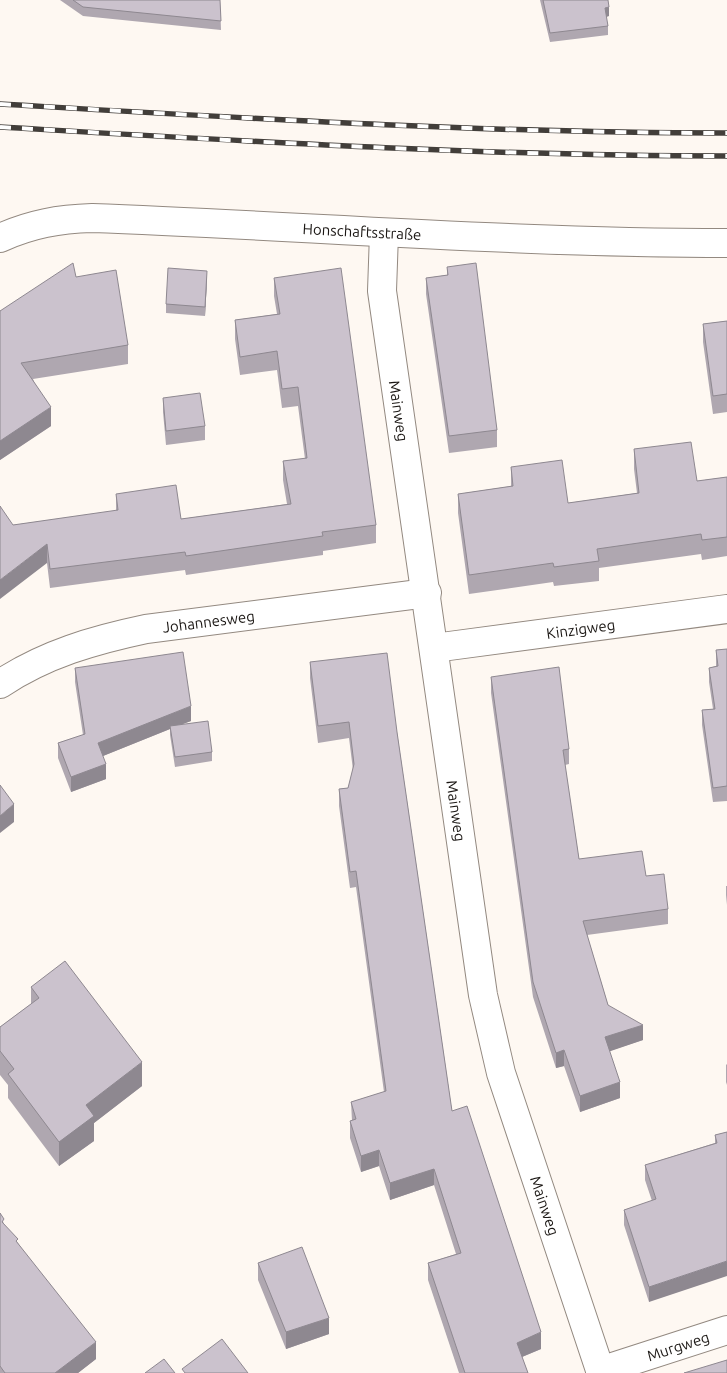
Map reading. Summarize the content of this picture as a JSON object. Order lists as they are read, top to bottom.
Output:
{
  "streets": {
    "street": [
      "Honschaftsstraße",
      "Mainweg",
      "Johannesweg",
      "Kinzigweg",
      "Murgweg"
    ]
  },
  "crossings": [
    ["Honschaftsstraße", "Mainweg"],
    ["Mainweg", "Johannesweg"],
    ["Mainweg", "Kinzigweg"],
    ["Mainweg", "Murgweg"]
  ]
}
